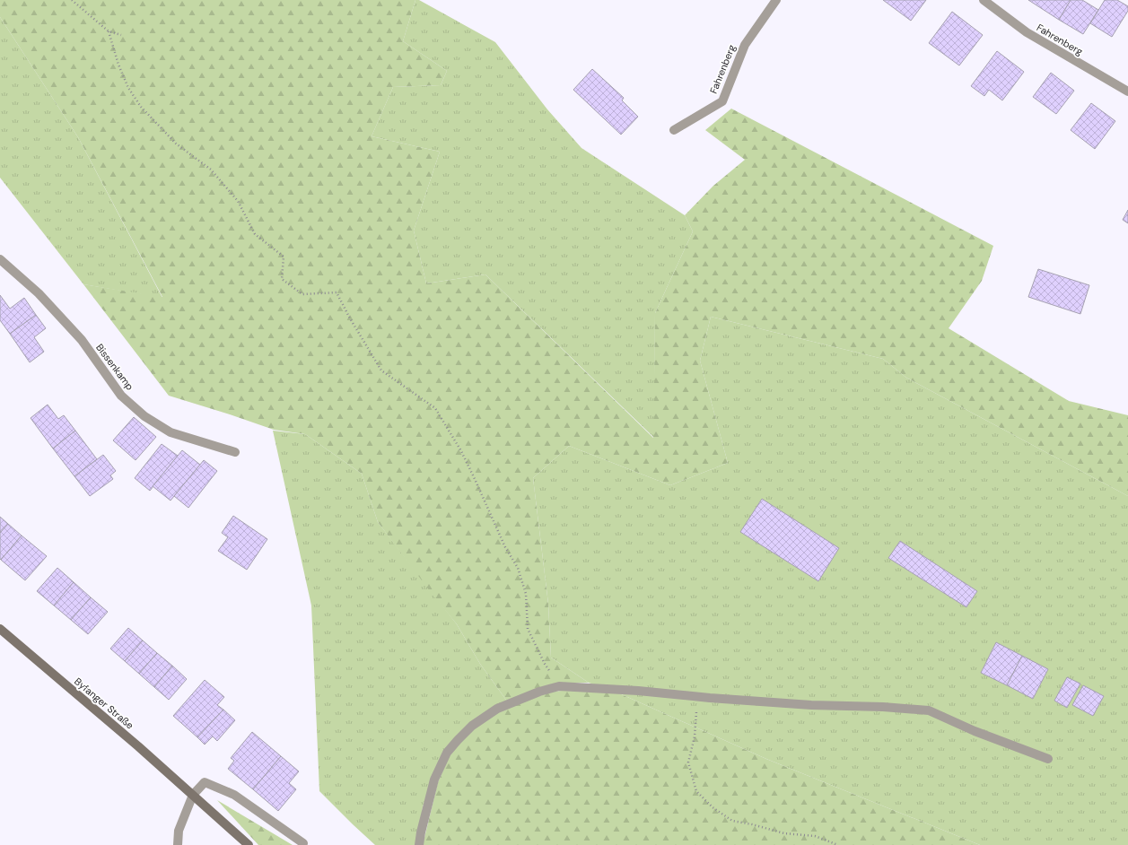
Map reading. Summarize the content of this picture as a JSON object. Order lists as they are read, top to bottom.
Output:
{
  "streets": {
    "street": ["Fahrenberg", "Bissenkamp", "Byfanger Straße"]
  }
}
